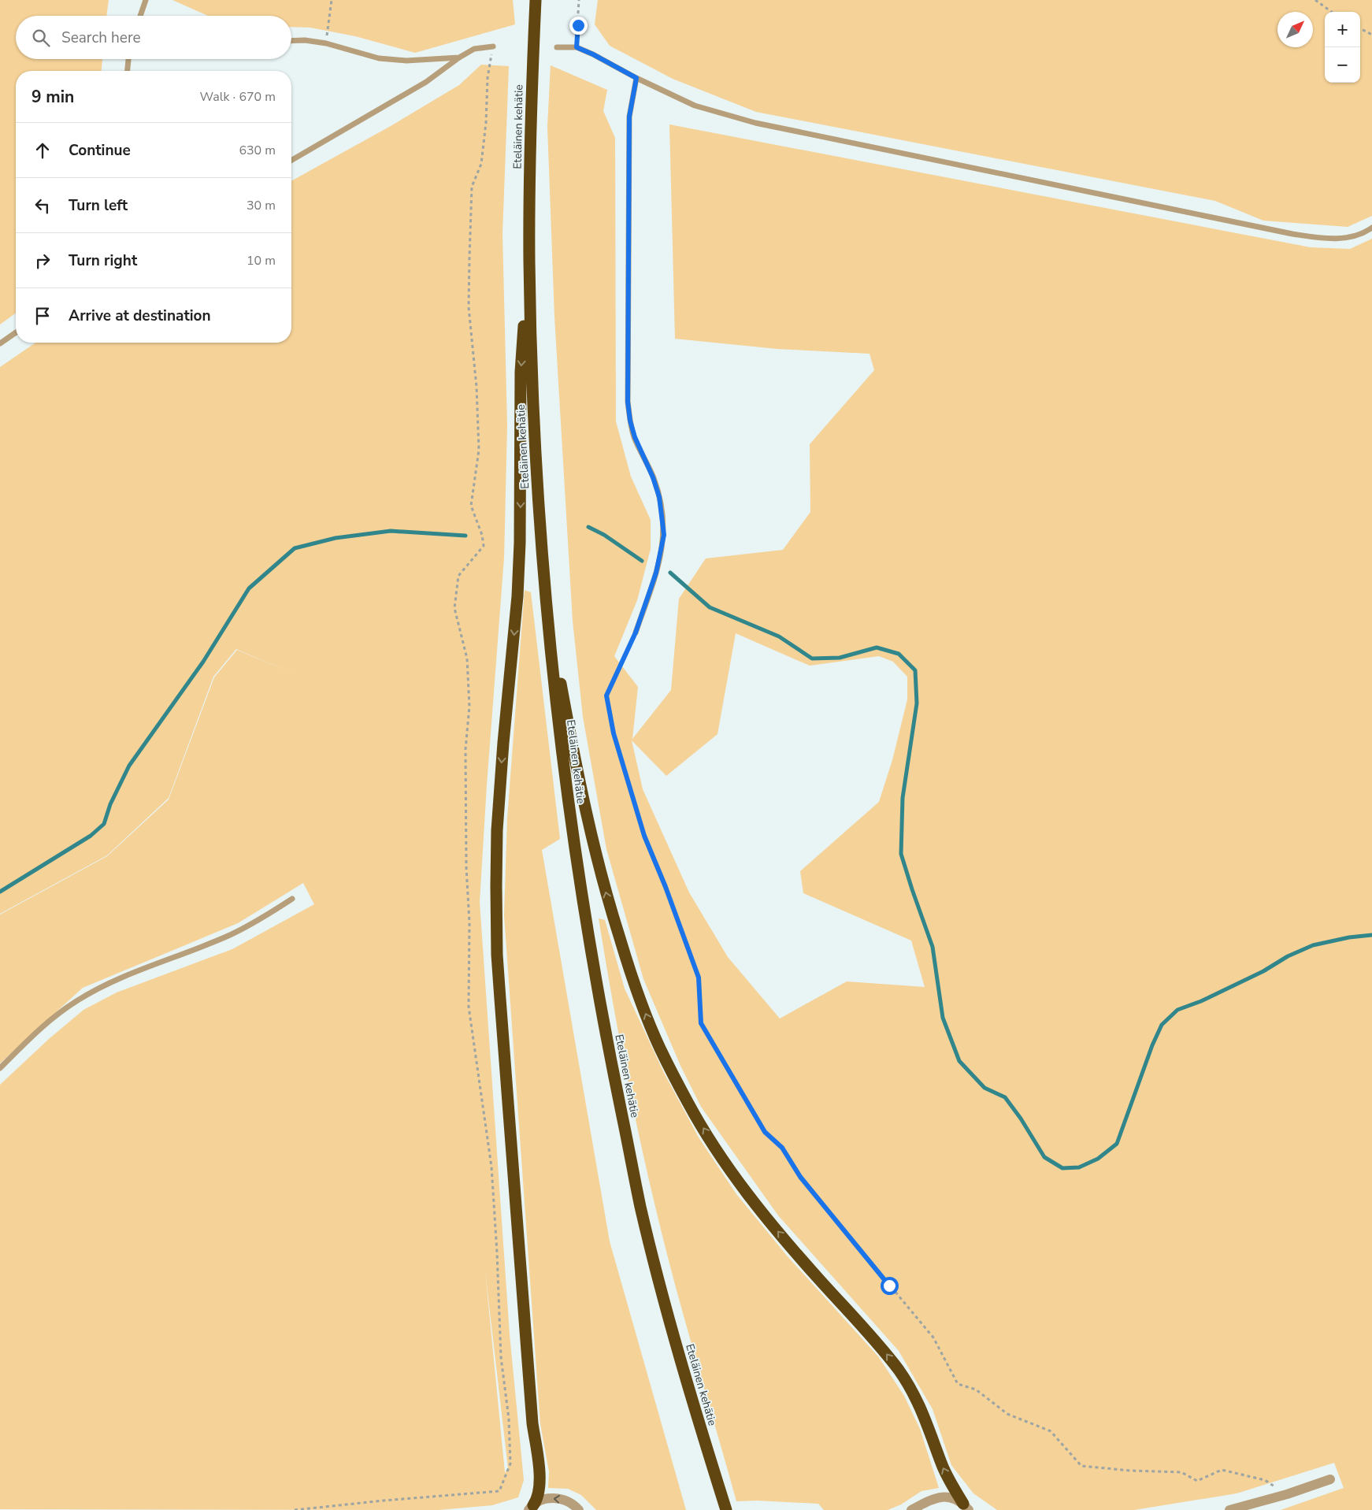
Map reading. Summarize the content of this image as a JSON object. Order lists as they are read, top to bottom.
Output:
{
  "streets": {
    "highway": ["Eteläinen kehätie"]
  },
  "north": "top right",
  "page": {
    "map_buttons": ["+", "−"],
    "search": "Search here",
    "heading": ["9 min", "Walk · 670 m"],
    "list": [
      ["Continue", "630 m"],
      ["Turn left", "30 m"],
      ["Turn right", "10 m"],
      "Arrive at destination"
    ]
  }
}
